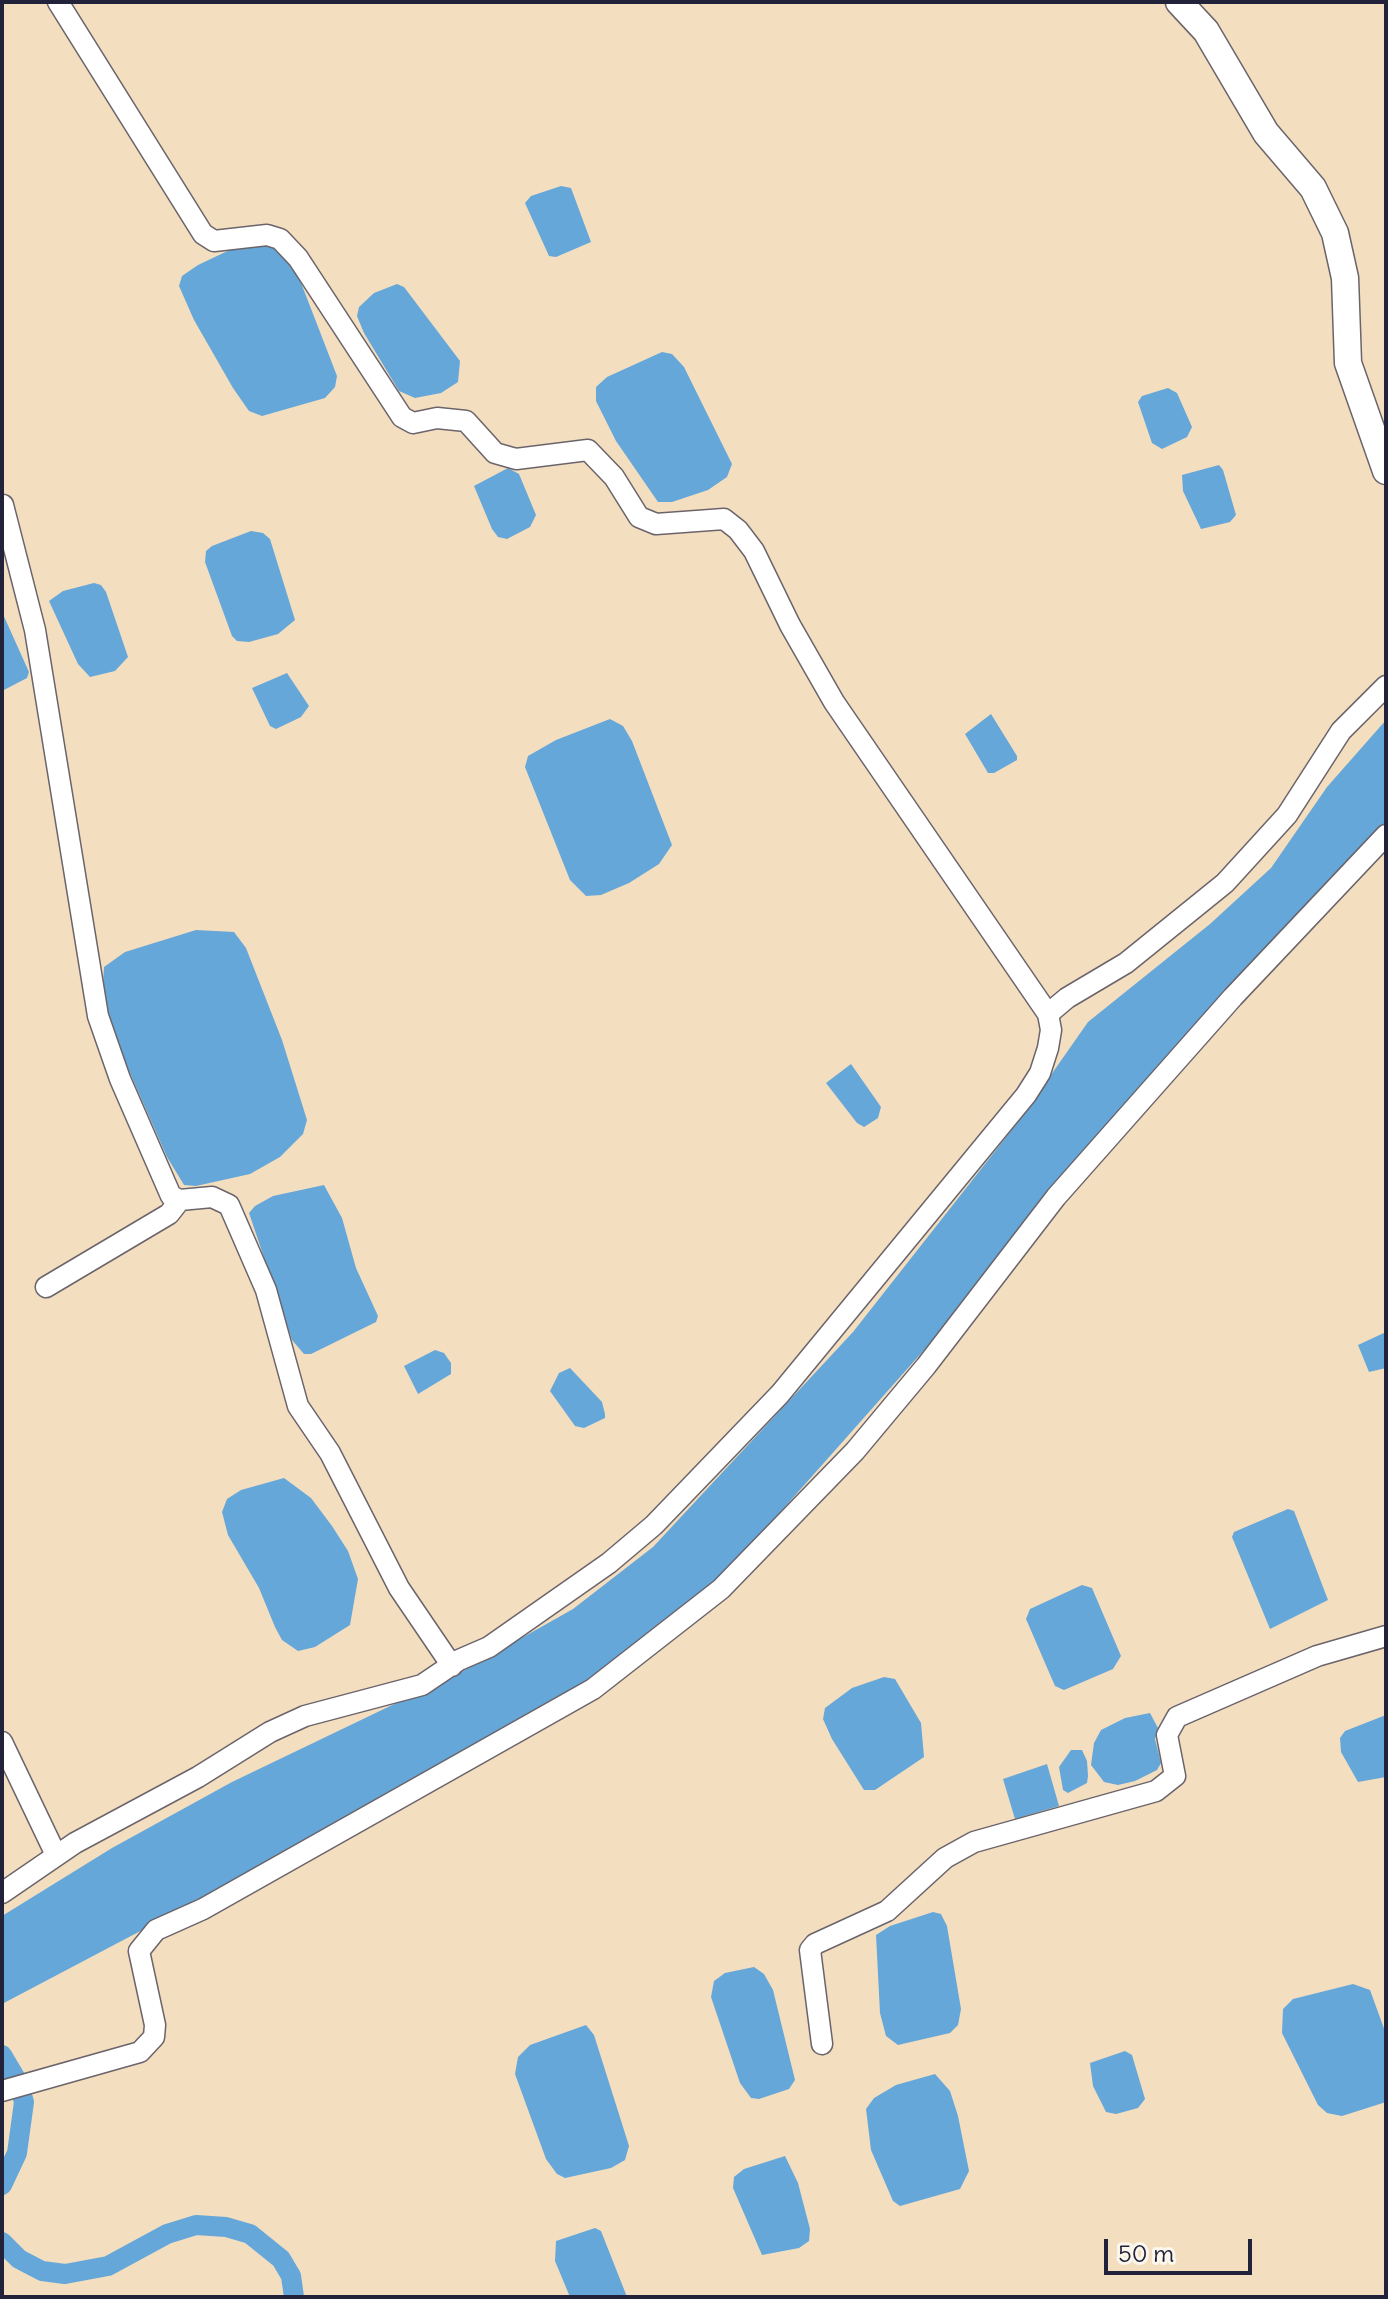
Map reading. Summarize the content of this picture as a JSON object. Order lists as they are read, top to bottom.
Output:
{
  "scale_bar": "50 m"
}
